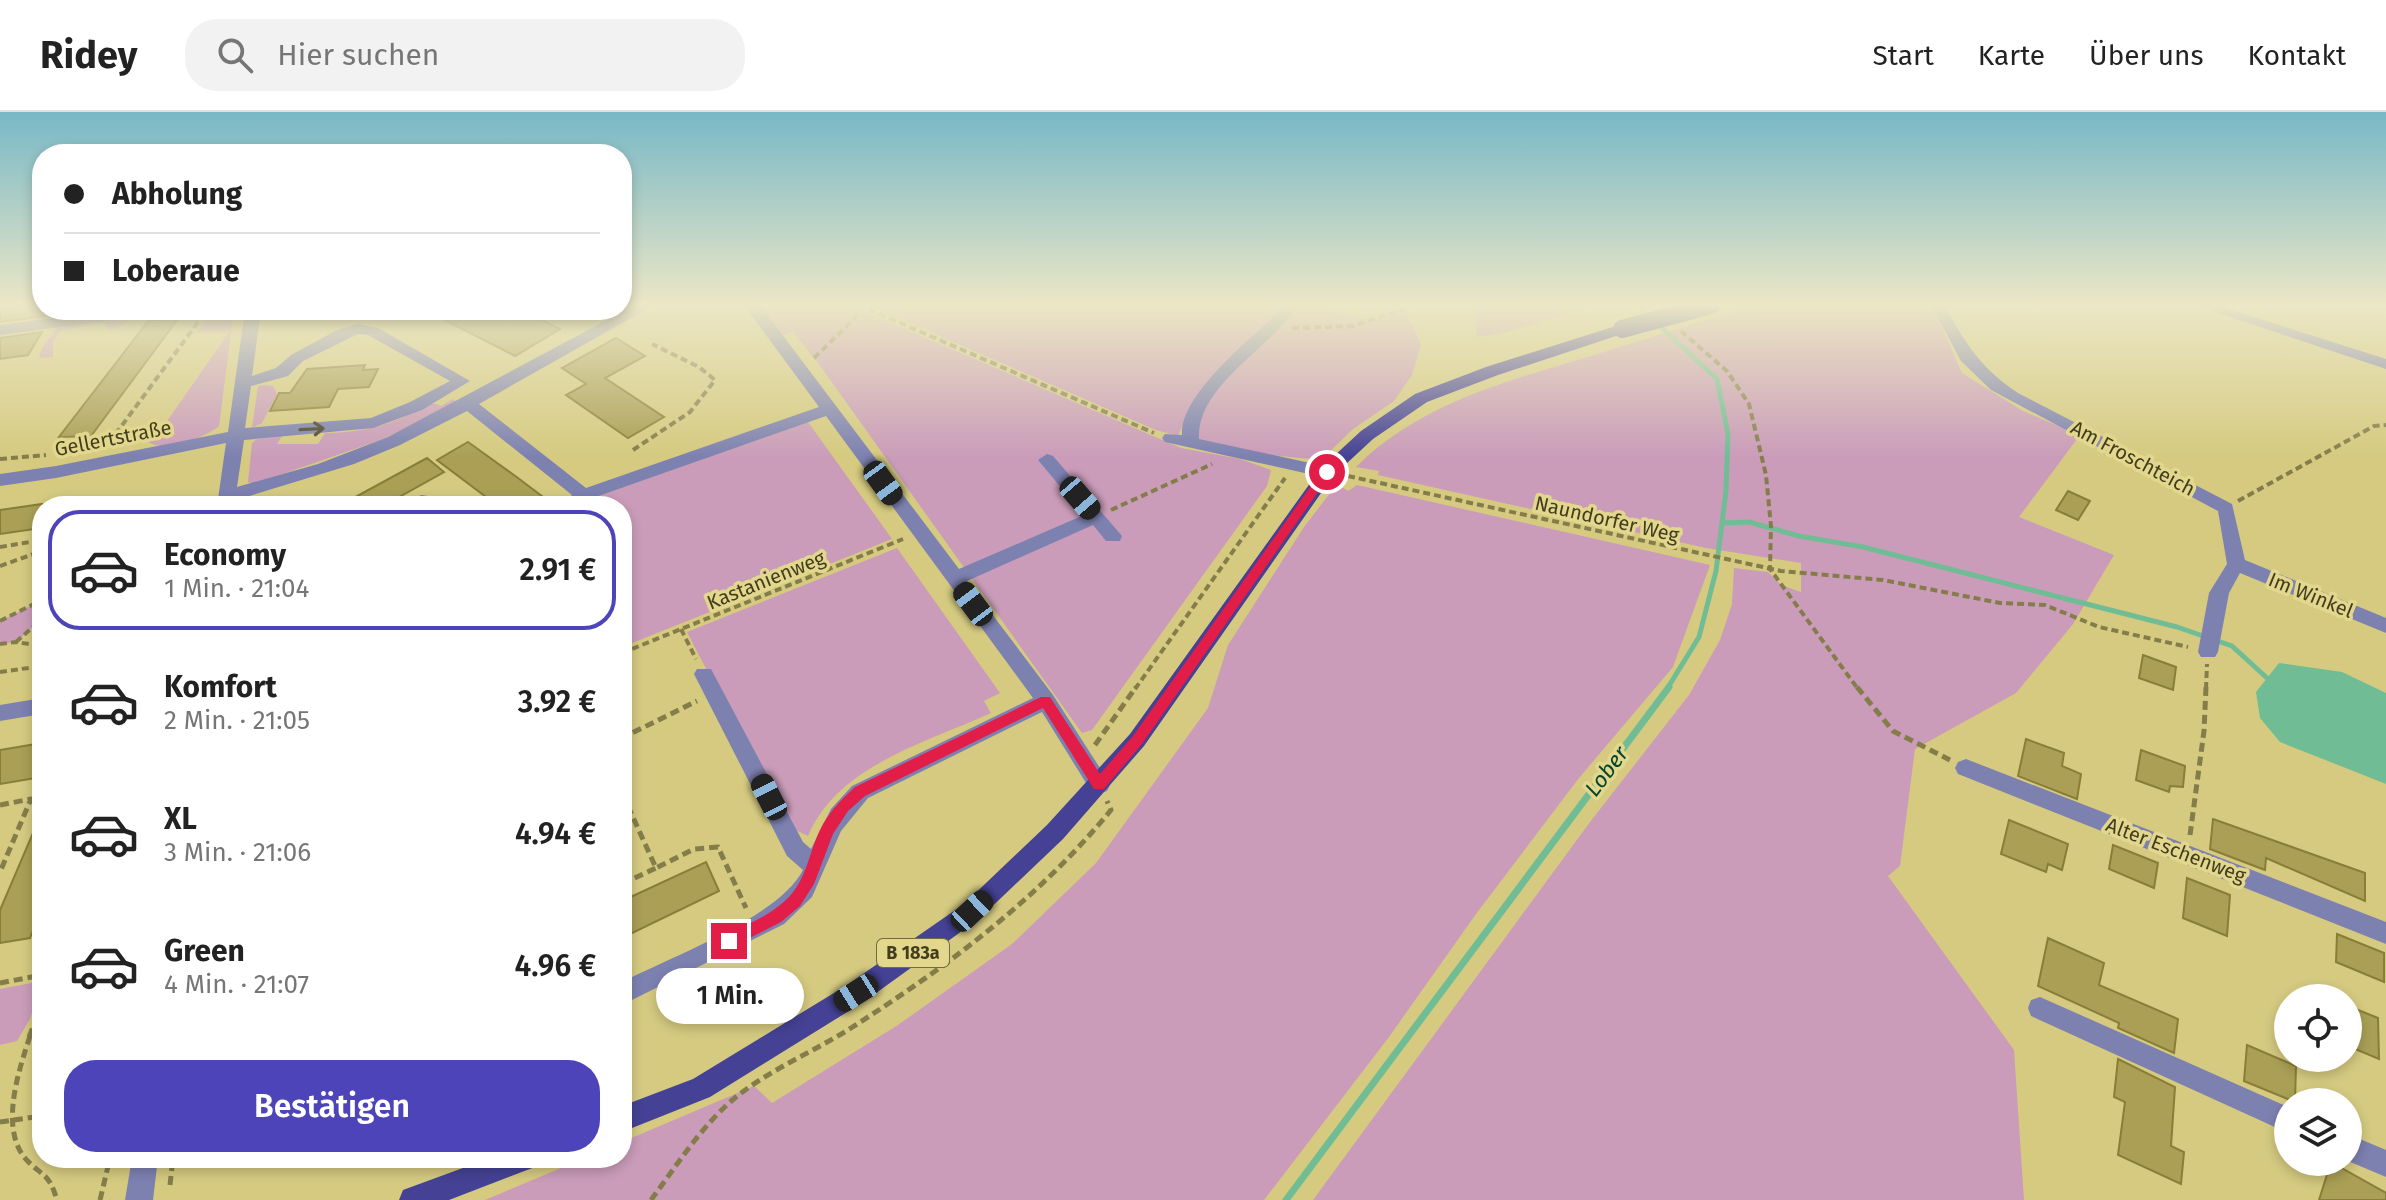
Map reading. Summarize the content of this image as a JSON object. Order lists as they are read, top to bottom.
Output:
{
  "streets": {
    "main road": ["B 183a"],
    "street": [
      "Gellertstraße",
      "Am Froschteich",
      "Im Winkel",
      "Alter Eschenweg"
    ],
    "path": ["Naundorfer Weg", "Kastanienweg"]
  },
  "crossings": [
    ["Naundorfer Weg", "B 183a"]
  ],
  "water": ["Lober"],
  "page": {
    "header": "Ridey",
    "search": "Hier suchen",
    "nav": [
      "Start",
      "Karte",
      "Über uns",
      "Kontakt"
    ],
    "banner": ["Abholung", "Loberaue"],
    "list": [
      {
        "name": "Economy",
        "note": "1 Min. · 21:04",
        "value": "2.91 €"
      },
      {
        "name": "Komfort",
        "note": "2 Min. · 21:05",
        "value": "3.92 €"
      },
      {
        "name": "XL",
        "note": "3 Min. · 21:06",
        "value": "4.94 €"
      },
      {
        "name": "Green",
        "note": "4 Min. · 21:07",
        "value": "4.96 €"
      }
    ],
    "bubble": "1 Min.",
    "buttons": "Bestätigen"
  }
}
